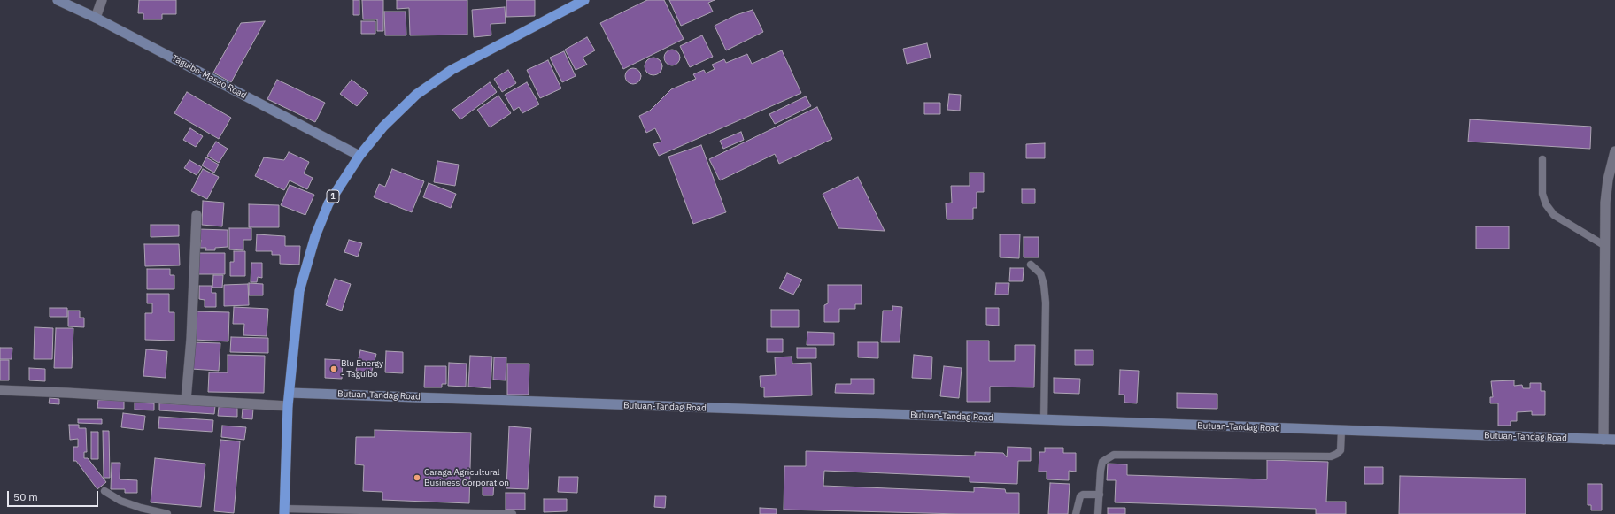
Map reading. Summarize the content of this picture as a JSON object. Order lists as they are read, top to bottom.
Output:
{
  "streets": {
    "highway": ["1"],
    "main road": ["Taguibo-Masao Road", "Butuan-Tandag Road"]
  },
  "crossings": [
    ["Taguibo-Masao Road", "1"],
    ["1", "Butuan-Tandag Road"]
  ],
  "places": ["Blu Energy - Taguibo", "Caraga Agricultural Business Corporation"],
  "scale_bar": "50 m"
}
